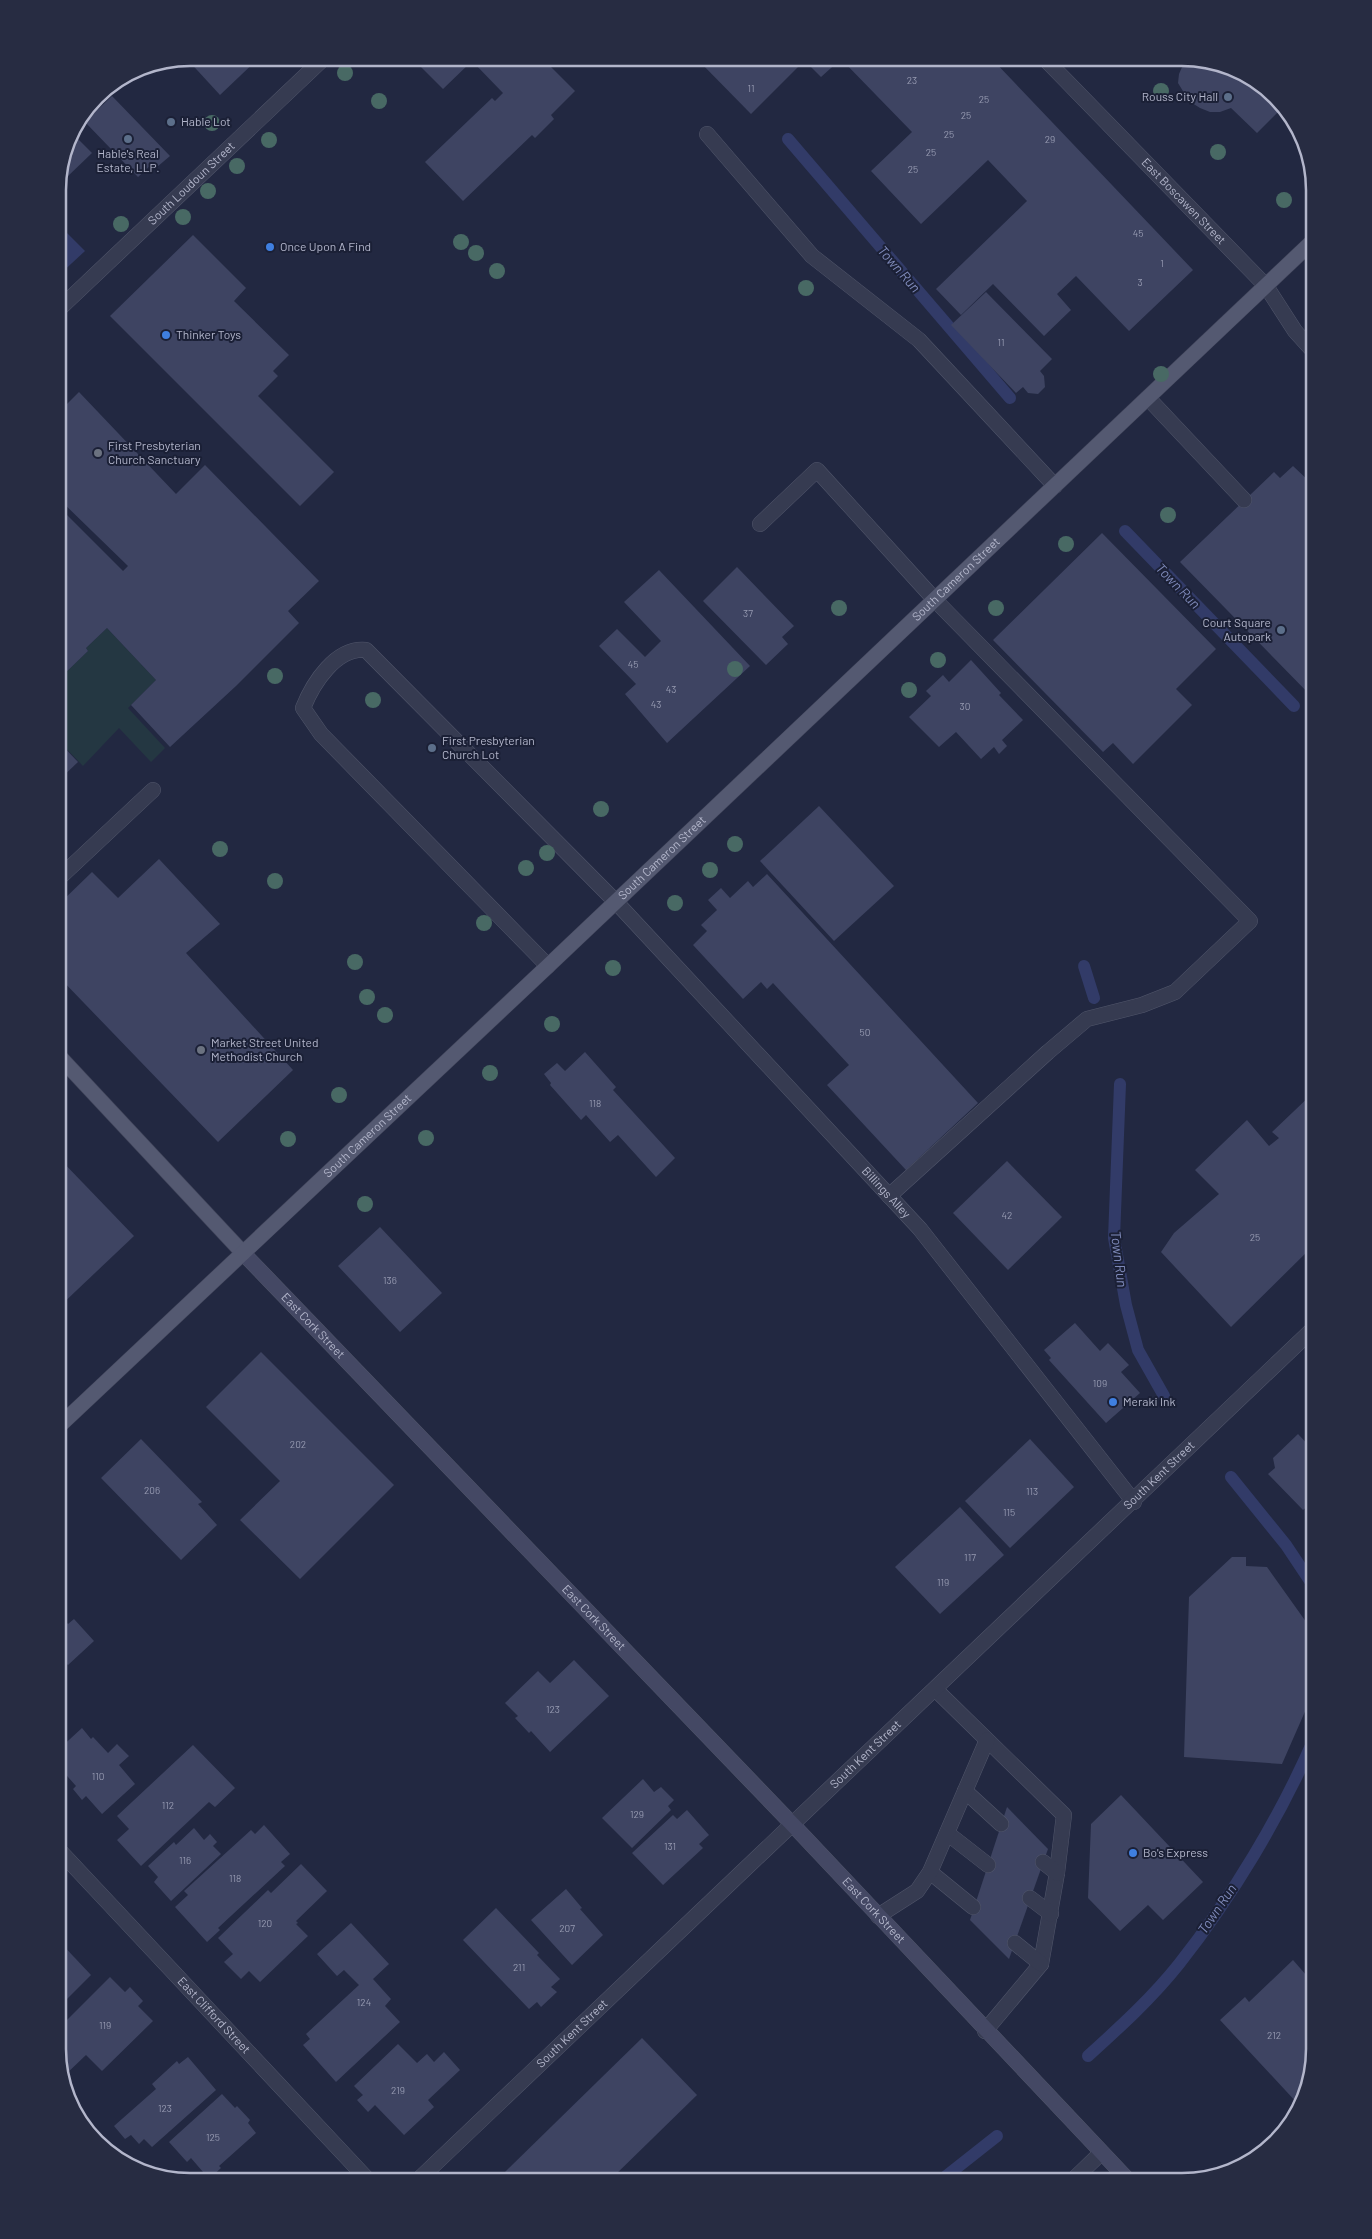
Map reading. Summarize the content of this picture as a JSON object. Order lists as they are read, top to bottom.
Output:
{
  "streets": {
    "main road": ["South Cameron Street", "East Cork Street"],
    "street": [
      "South Loudoun Street",
      "East Boscawen Street",
      "Billings Alley",
      "South Kent Street",
      "East Clifford Street"
    ]
  },
  "crossings": [
    ["East Boscawen Street", "South Cameron Street"],
    ["South Cameron Street", "Billings Alley"],
    ["South Cameron Street", "East Cork Street"],
    ["Billings Alley", "South Kent Street"],
    ["East Cork Street", "South Kent Street"]
  ],
  "water": ["Town Run"],
  "places": [
    "Rouss City Hall",
    "Hable Lot",
    "Hable's Real Estate, LLP.",
    "Once Upon A Find",
    "Thinker Toys",
    "First Presbyterian Church Sanctuary",
    "Court Square Autopark",
    "First Presbyterian Church Lot",
    "Market Street United Methodist Church",
    "Meraki Ink",
    "Bo's Express"
  ],
  "house_numbers": [
    "23",
    "11",
    "25",
    "25",
    "25",
    "29",
    "25",
    "25",
    "45",
    "1",
    "3",
    "11",
    "37",
    "45",
    "43",
    "43",
    "30",
    "50",
    "118",
    "42",
    "25",
    "136",
    "109",
    "202",
    "206",
    "113",
    "115",
    "117",
    "119",
    "123",
    "110",
    "112",
    "129",
    "131",
    "116",
    "118",
    "120",
    "207",
    "211",
    "124",
    "119",
    "212",
    "219",
    "123",
    "125"
  ]
}
